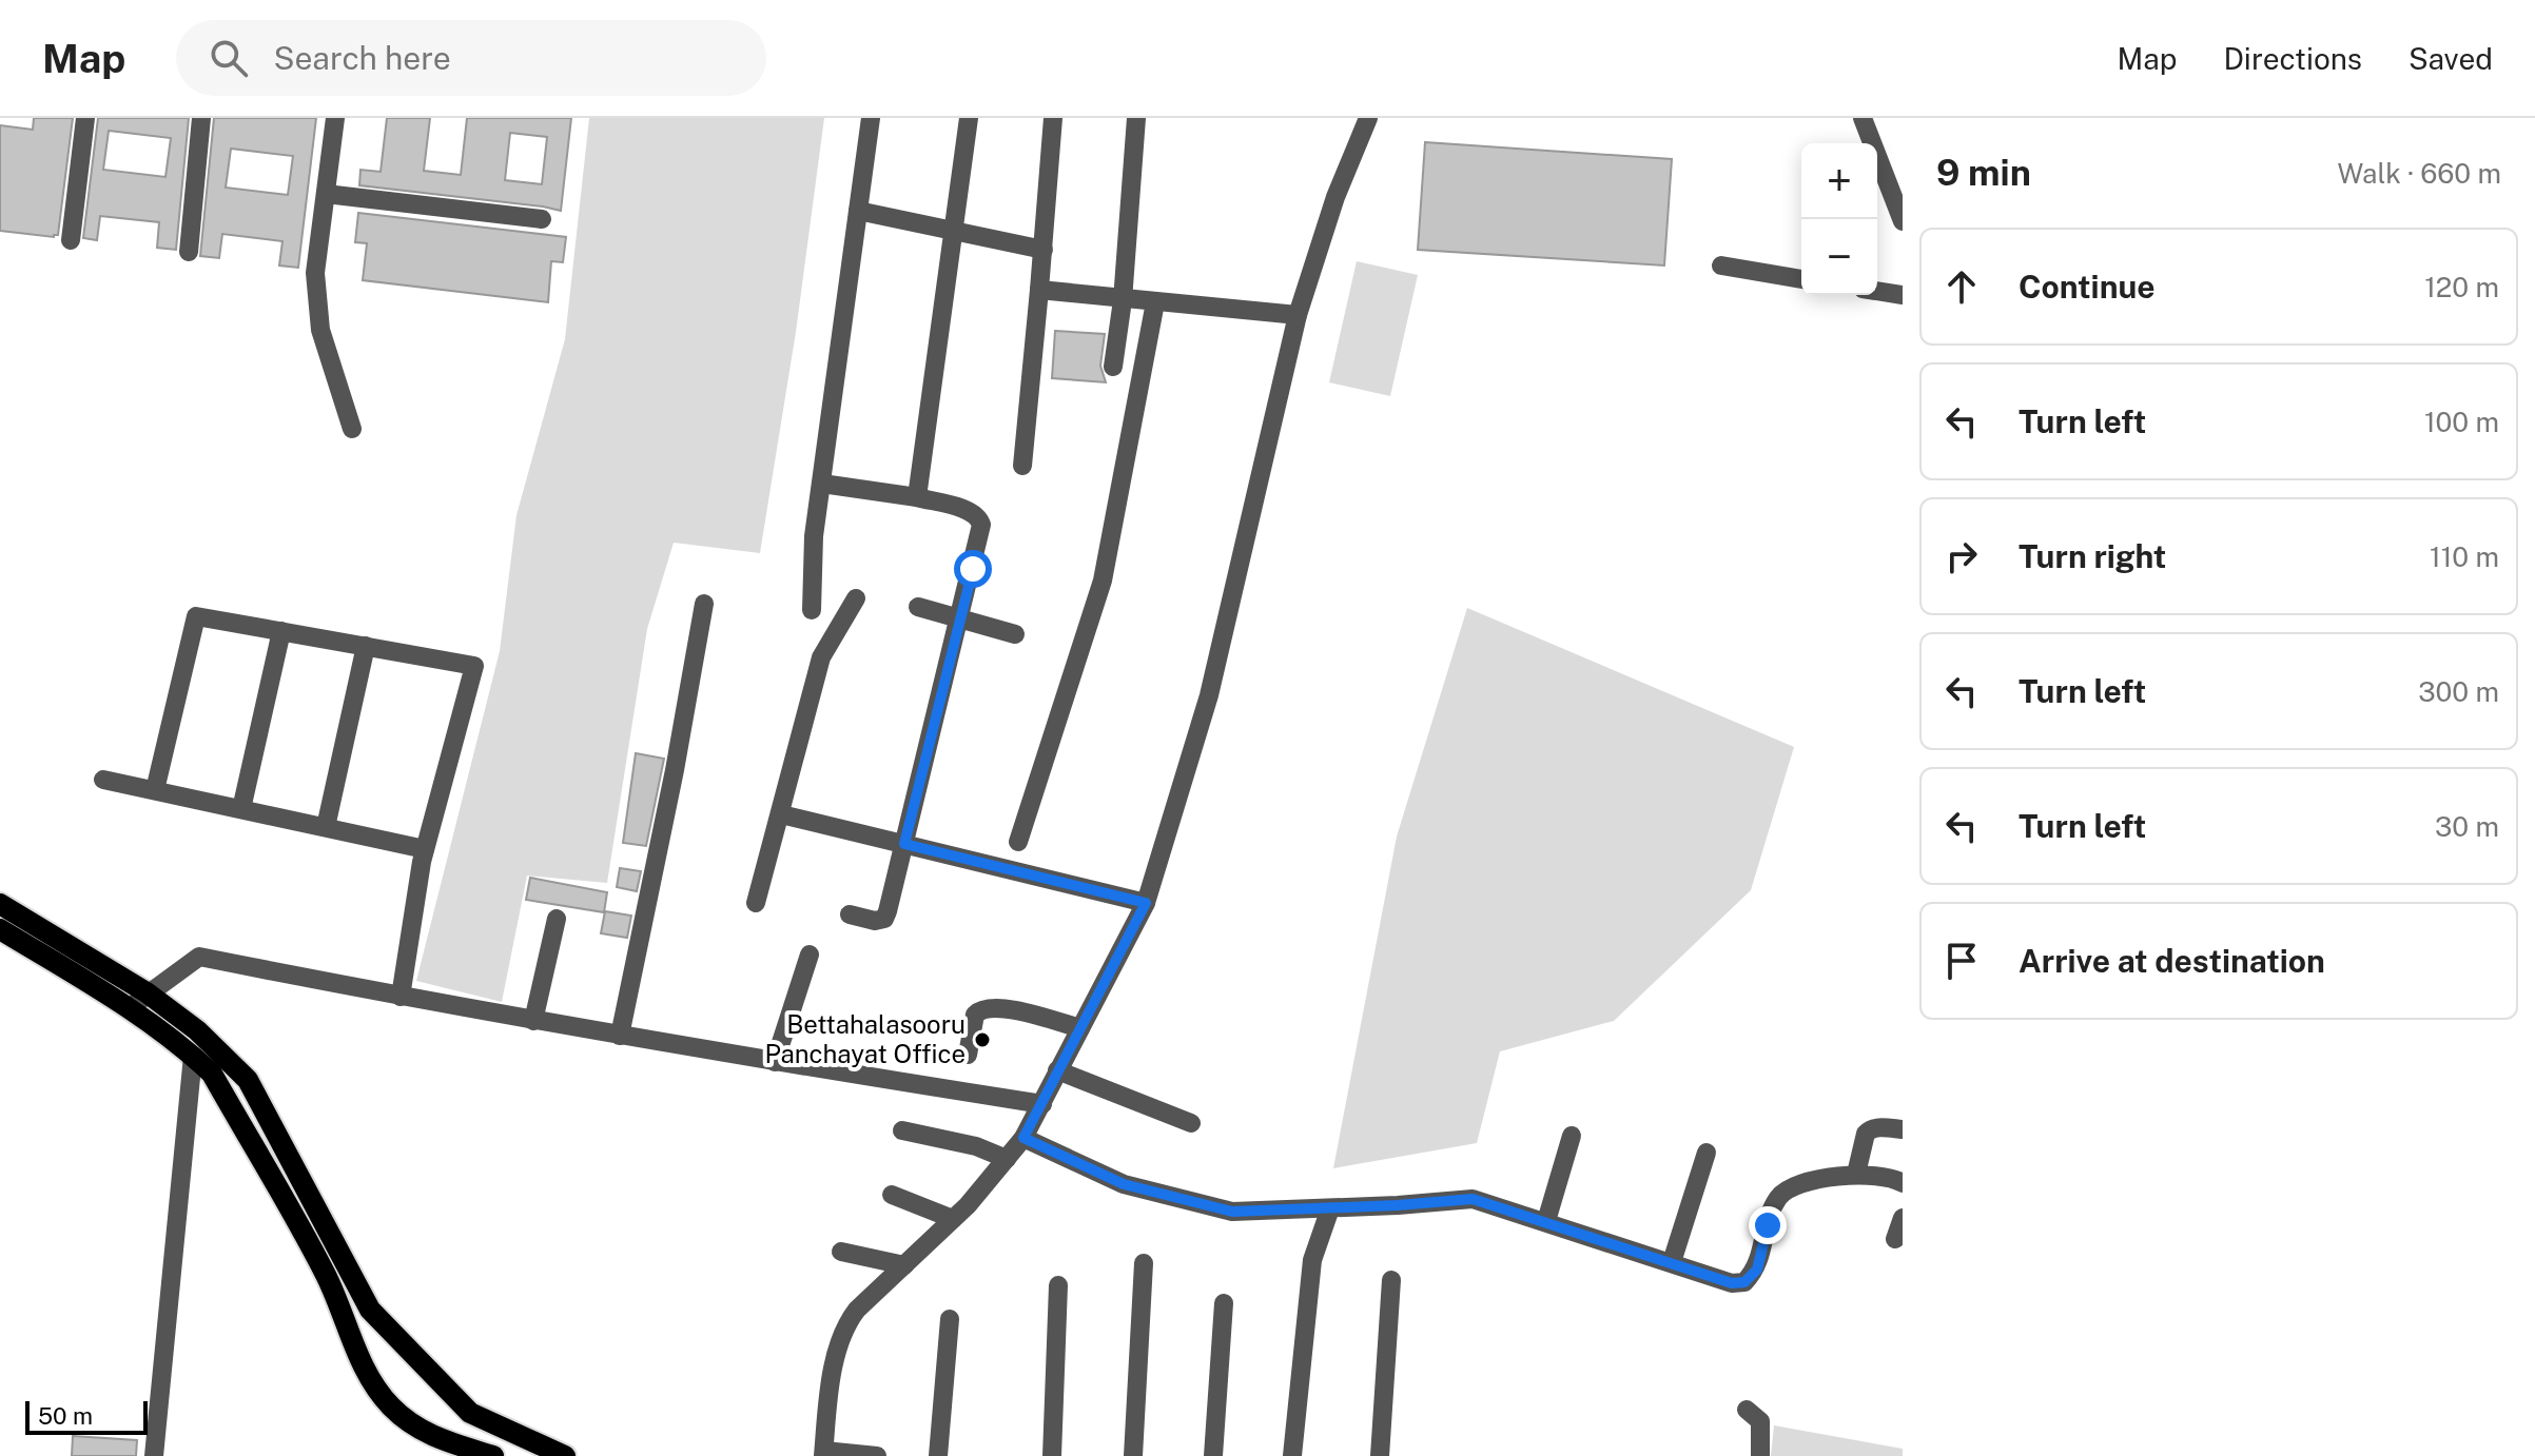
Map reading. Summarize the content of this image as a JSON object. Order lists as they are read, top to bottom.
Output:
{
  "places": ["Bettahalasooru Panchayat Office"],
  "scale_bar": "50 m",
  "page": {
    "header": "Map",
    "search": "Search here",
    "nav": ["Map", "Directions", "Saved"],
    "heading": ["9 min", "Walk · 660 m"],
    "map_buttons": ["+", "−"],
    "list": [
      ["Continue", "120 m"],
      ["Turn left", "100 m"],
      ["Turn right", "110 m"],
      ["Turn left", "300 m"],
      ["Turn left", "30 m"],
      "Arrive at destination"
    ],
    "scale": "50 m"
  }
}
